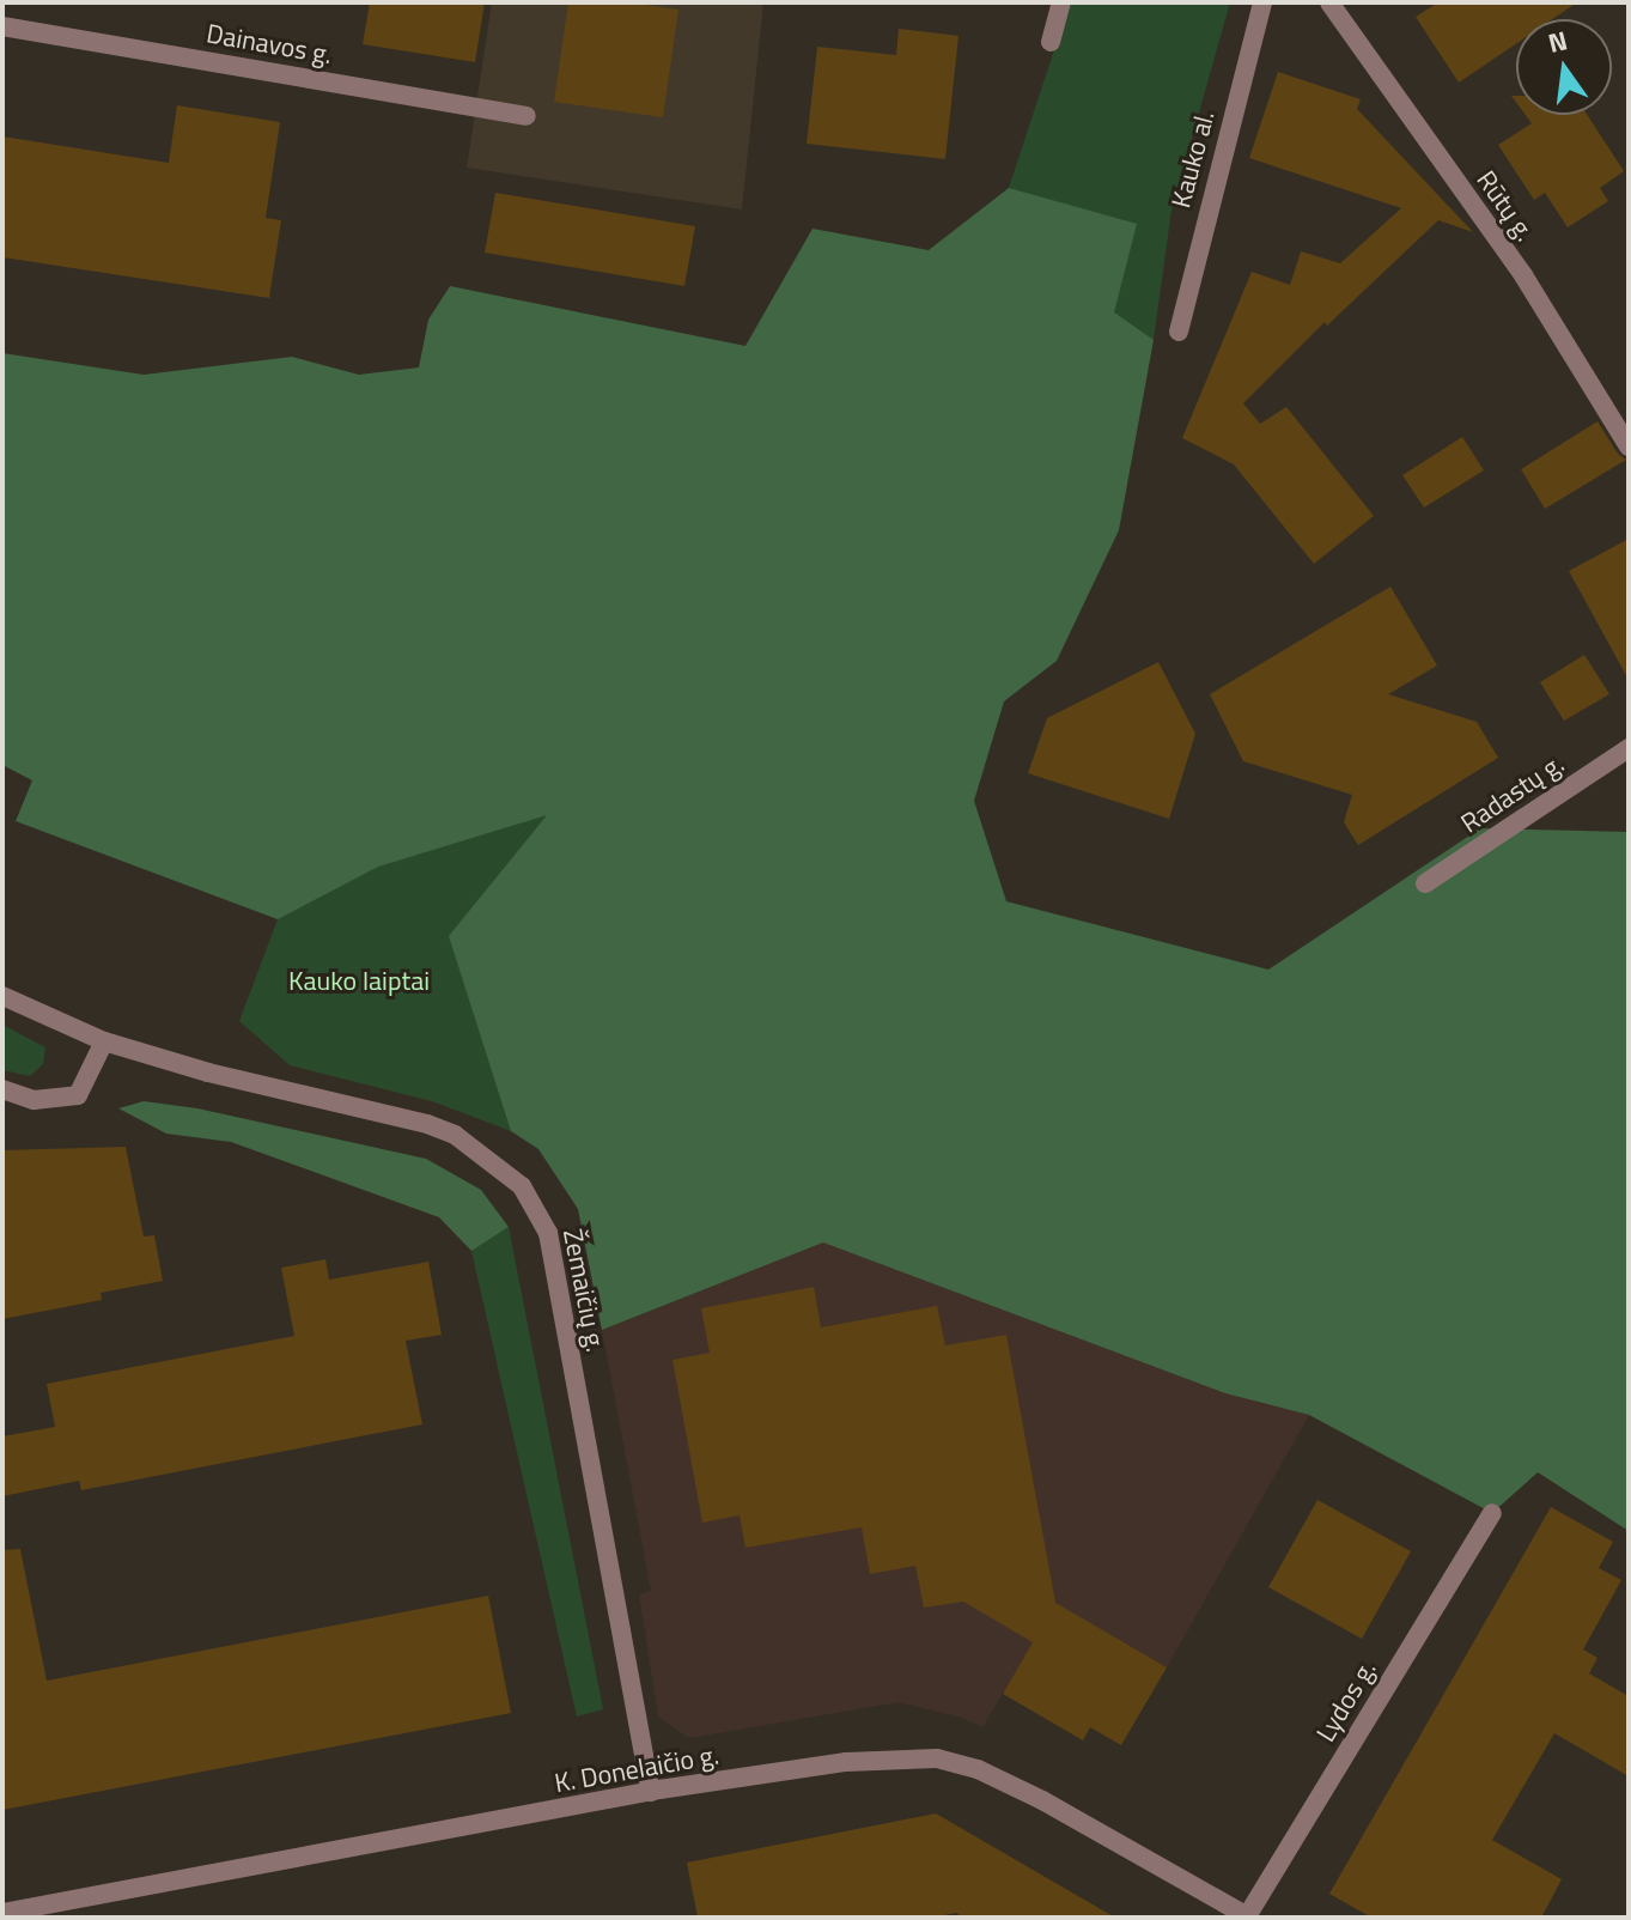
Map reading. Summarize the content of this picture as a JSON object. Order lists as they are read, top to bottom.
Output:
{
  "streets": {
    "street": [
      "Dainavos g.",
      "Kauko al.",
      "Rūtų g.",
      "Radastų g.",
      "Žemaičių g.",
      "Lydos g.",
      "K. Donelaičio g."
    ]
  },
  "crossings": [
    ["Žemaičių g.", "K. Donelaičio g."],
    ["Lydos g.", "K. Donelaičio g."]
  ],
  "parks": ["Kauko laiptai"],
  "north": "top"
}
